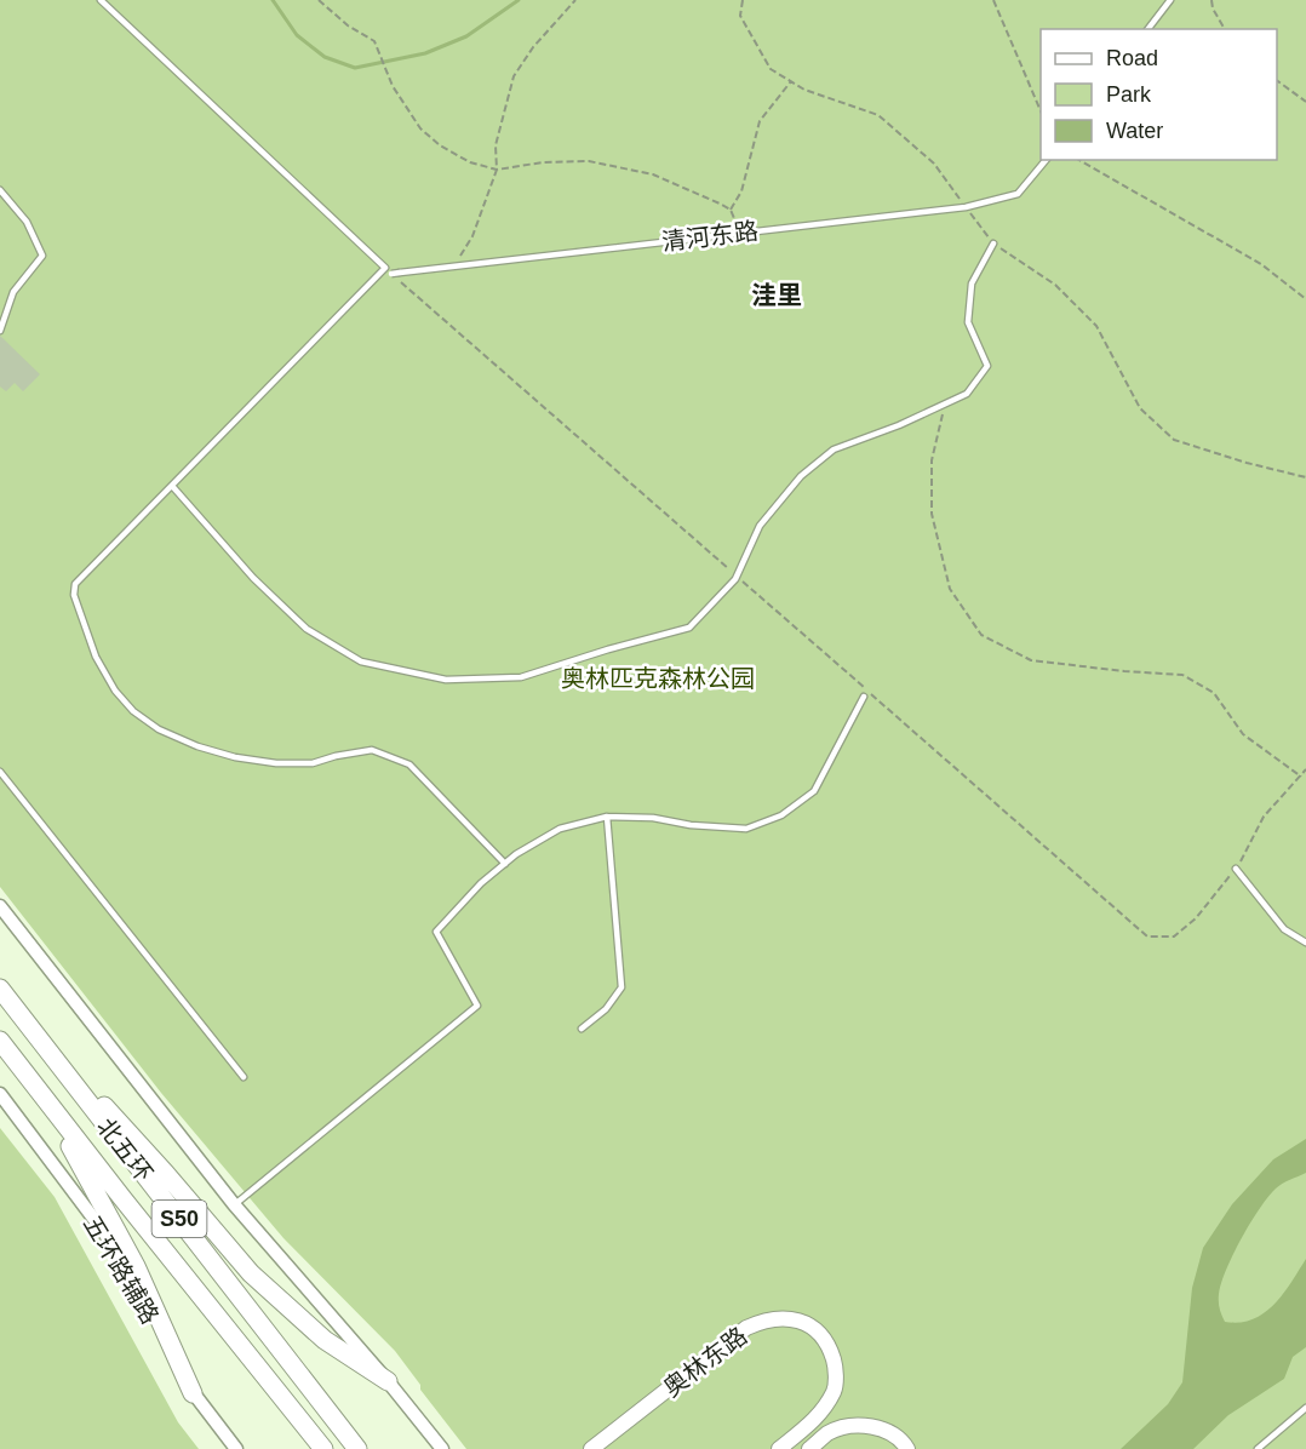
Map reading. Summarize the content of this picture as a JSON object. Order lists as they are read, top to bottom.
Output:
{
  "streets": {
    "highway": ["北五环", "S50"],
    "main road": ["奥林东路"],
    "street": ["五环路辅路"],
    "lane": ["清河东路"]
  },
  "districts": ["洼里"],
  "parks": ["奥林匹克森林公园"],
  "legend": ["Road", "Park", "Water"]
}
